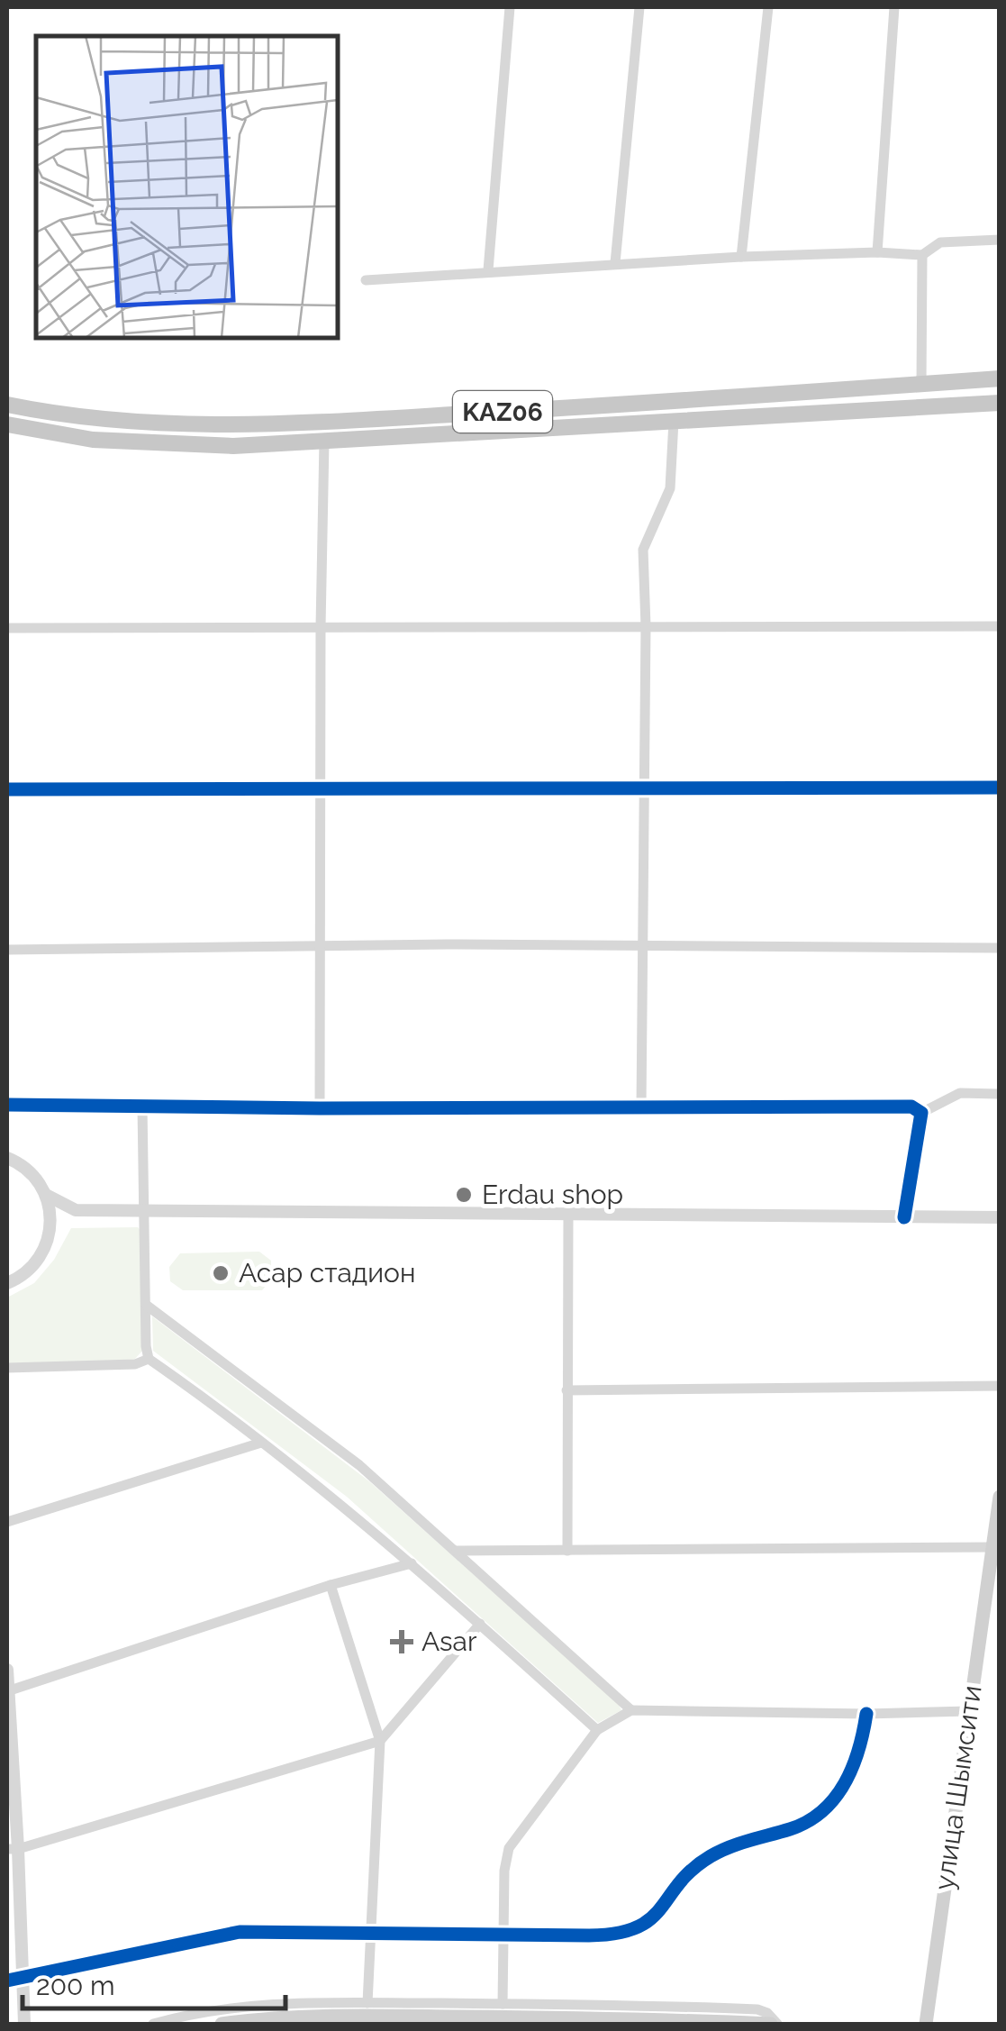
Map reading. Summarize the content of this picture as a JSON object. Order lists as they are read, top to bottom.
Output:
{
  "streets": {
    "highway": ["KАZ06"],
    "main road": ["улица Шымсити"]
  },
  "places": {
    "other": ["Erdau shop", "Асар стадион"],
    "health": ["Asar"]
  },
  "scale_bar": "200 m"
}
